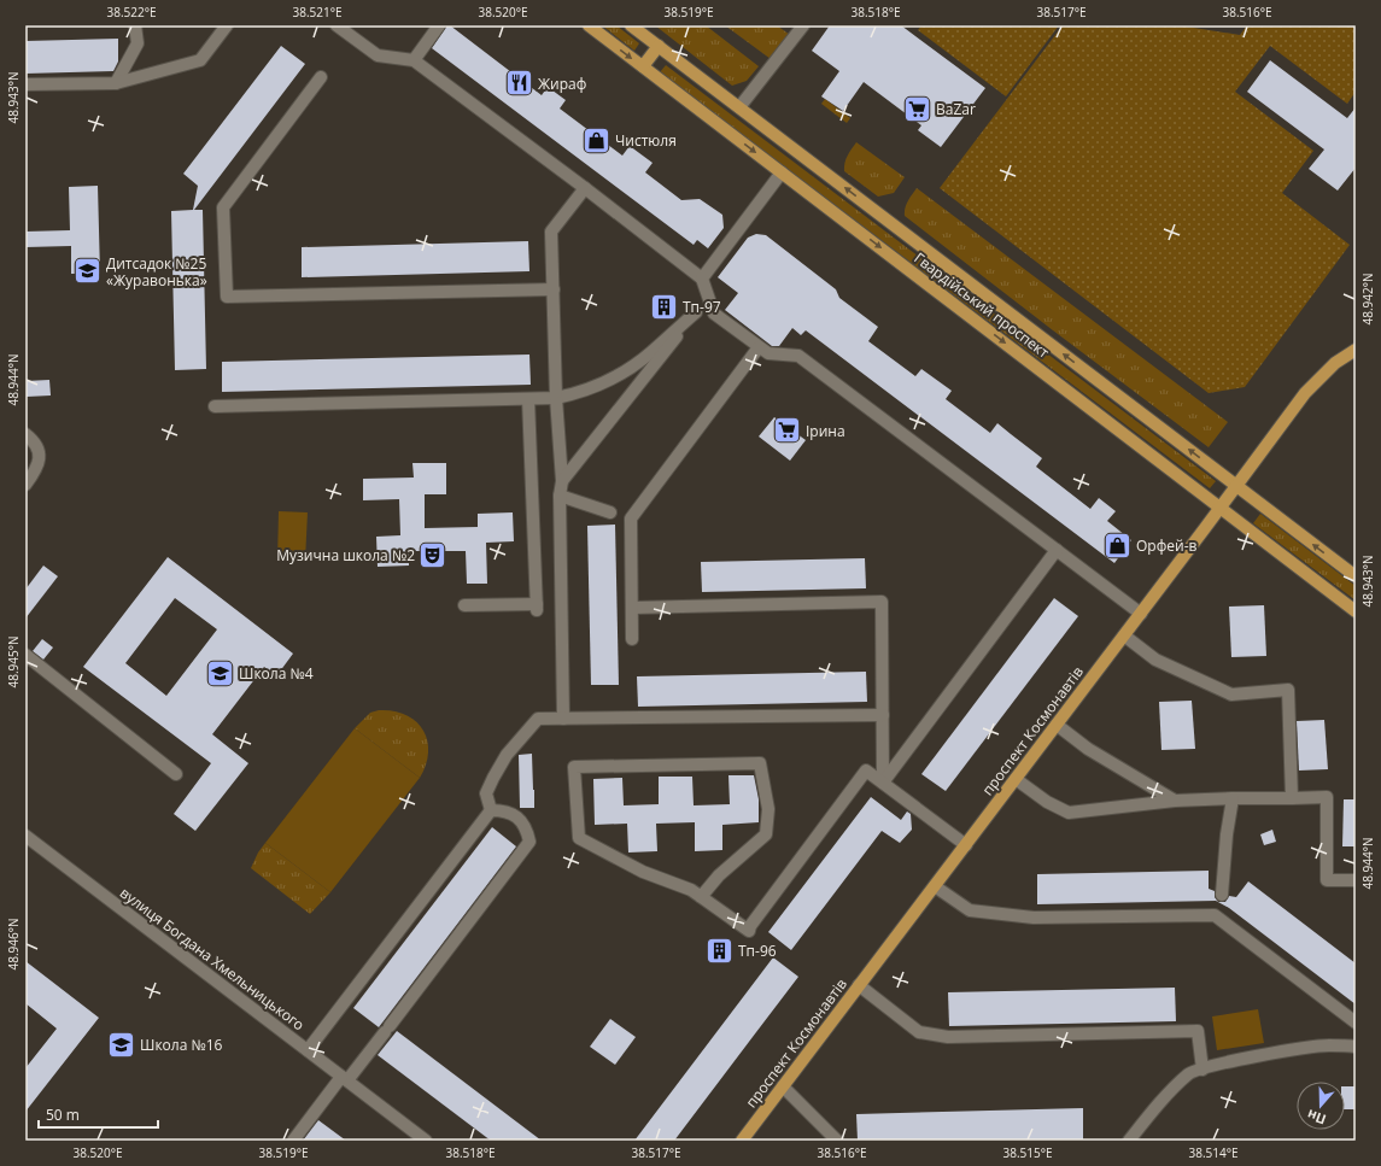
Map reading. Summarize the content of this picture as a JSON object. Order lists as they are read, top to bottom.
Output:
{
  "streets": {
    "main road": ["Гвардійський проспект", "проспект Космонавтів"],
    "street": ["вулиця Богдана Хмельницького"]
  },
  "crossings": [
    ["Гвардійський проспект", "проспект Космонавтів"]
  ],
  "places": {
    "restaurant": ["Жираф"],
    "supermarket": ["BaZar", "Ірина"],
    "shop": ["Чистюля", "Орфей-в"],
    "school or university": ["Дитсадок №25 «Журавонька»", "Школа №4", "Школа №16"],
    "building": ["Тп-97", "Тп-96"],
    "theatre": ["Музична школа №2"]
  },
  "scale_bar": "50 m",
  "north": "bottom",
  "coordinates": [
    "38.522°E",
    "38.521°E",
    "38.520°E",
    "38.519°E",
    "38.518°E",
    "38.517°E",
    "38.516°E",
    "48.943°N",
    "48.942°N",
    "48.944°N",
    "48.945°N",
    "48.946°N",
    "38.515°E",
    "38.514°E"
  ]
}
